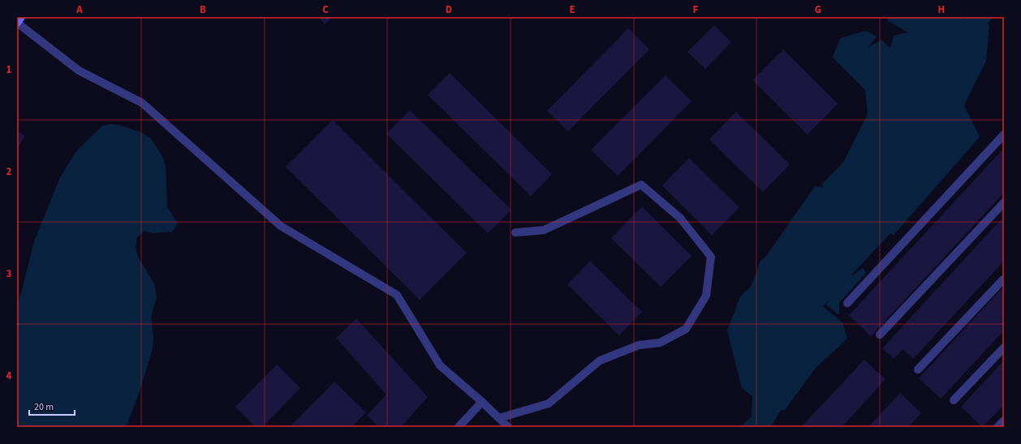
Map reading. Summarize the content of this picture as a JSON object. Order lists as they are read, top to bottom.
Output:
{
  "scale_bar": "20 m",
  "grid": {
    "columns": [
      "A",
      "B",
      "C",
      "D",
      "E",
      "F",
      "G",
      "H"
    ],
    "rows": [
      "1",
      "2",
      "3",
      "4"
    ]
  }
}
